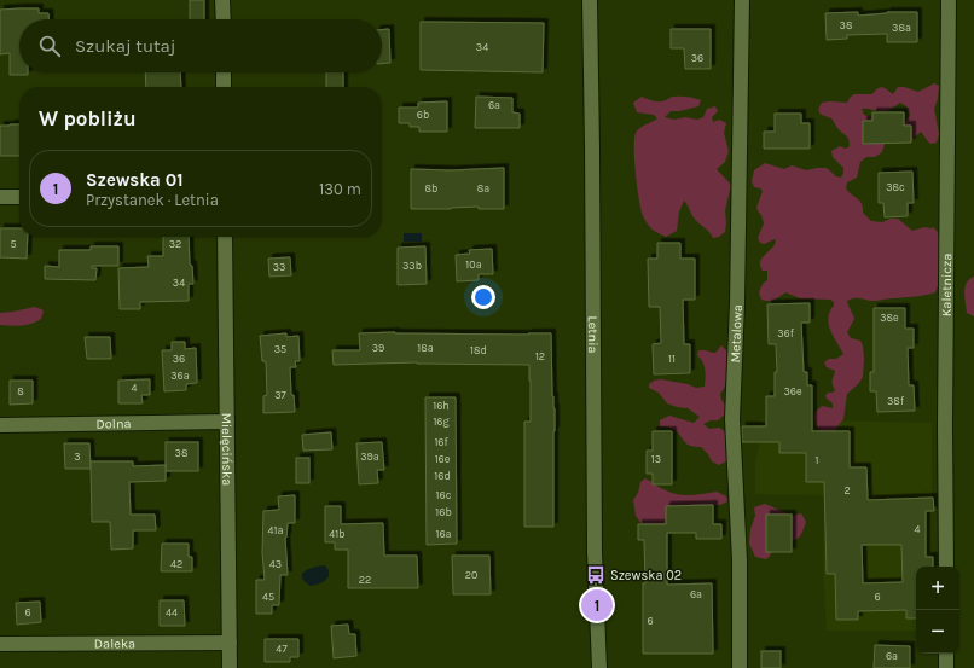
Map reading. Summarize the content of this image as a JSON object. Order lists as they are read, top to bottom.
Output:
{
  "streets": {
    "street": [
      "Kaletnicza",
      "Letnia",
      "Metalowa",
      "Dolna",
      "Mielęcińska",
      "Daleka"
    ]
  },
  "crossings": [
    ["Dolna", "Mielęcińska"],
    ["Mielęcińska", "Daleka"]
  ],
  "places": {
    "bus stop": ["Szewska 02"]
  },
  "house_numbers": [
    "38",
    "38a",
    "34",
    "36",
    "6a",
    "6b",
    "38c",
    "8b",
    "8a",
    "5",
    "32",
    "10a",
    "33b",
    "33",
    "34",
    "38e",
    "36f",
    "39",
    "18a",
    "35",
    "18d",
    "12",
    "36",
    "11",
    "36a",
    "4",
    "8",
    "36e",
    "37",
    "38f",
    "16h",
    "16g",
    "16f",
    "38",
    "3",
    "39a",
    "16e",
    "13",
    "1",
    "16d",
    "2",
    "16c",
    "16b",
    "4",
    "41a",
    "41b",
    "16a",
    "42",
    "43",
    "20",
    "22",
    "6a",
    "45",
    "6",
    "6",
    "44",
    "6",
    "47",
    "6a"
  ],
  "page": {
    "search": "Szukaj tutaj",
    "heading": "W pobliżu",
    "list": [
      {
        "mark": "1",
        "name": "Szewska 01",
        "note": "Przystanek · Letnia",
        "value": "130 m"
      }
    ],
    "map_buttons": ["+", "−"],
    "pins": "1"
  }
}
